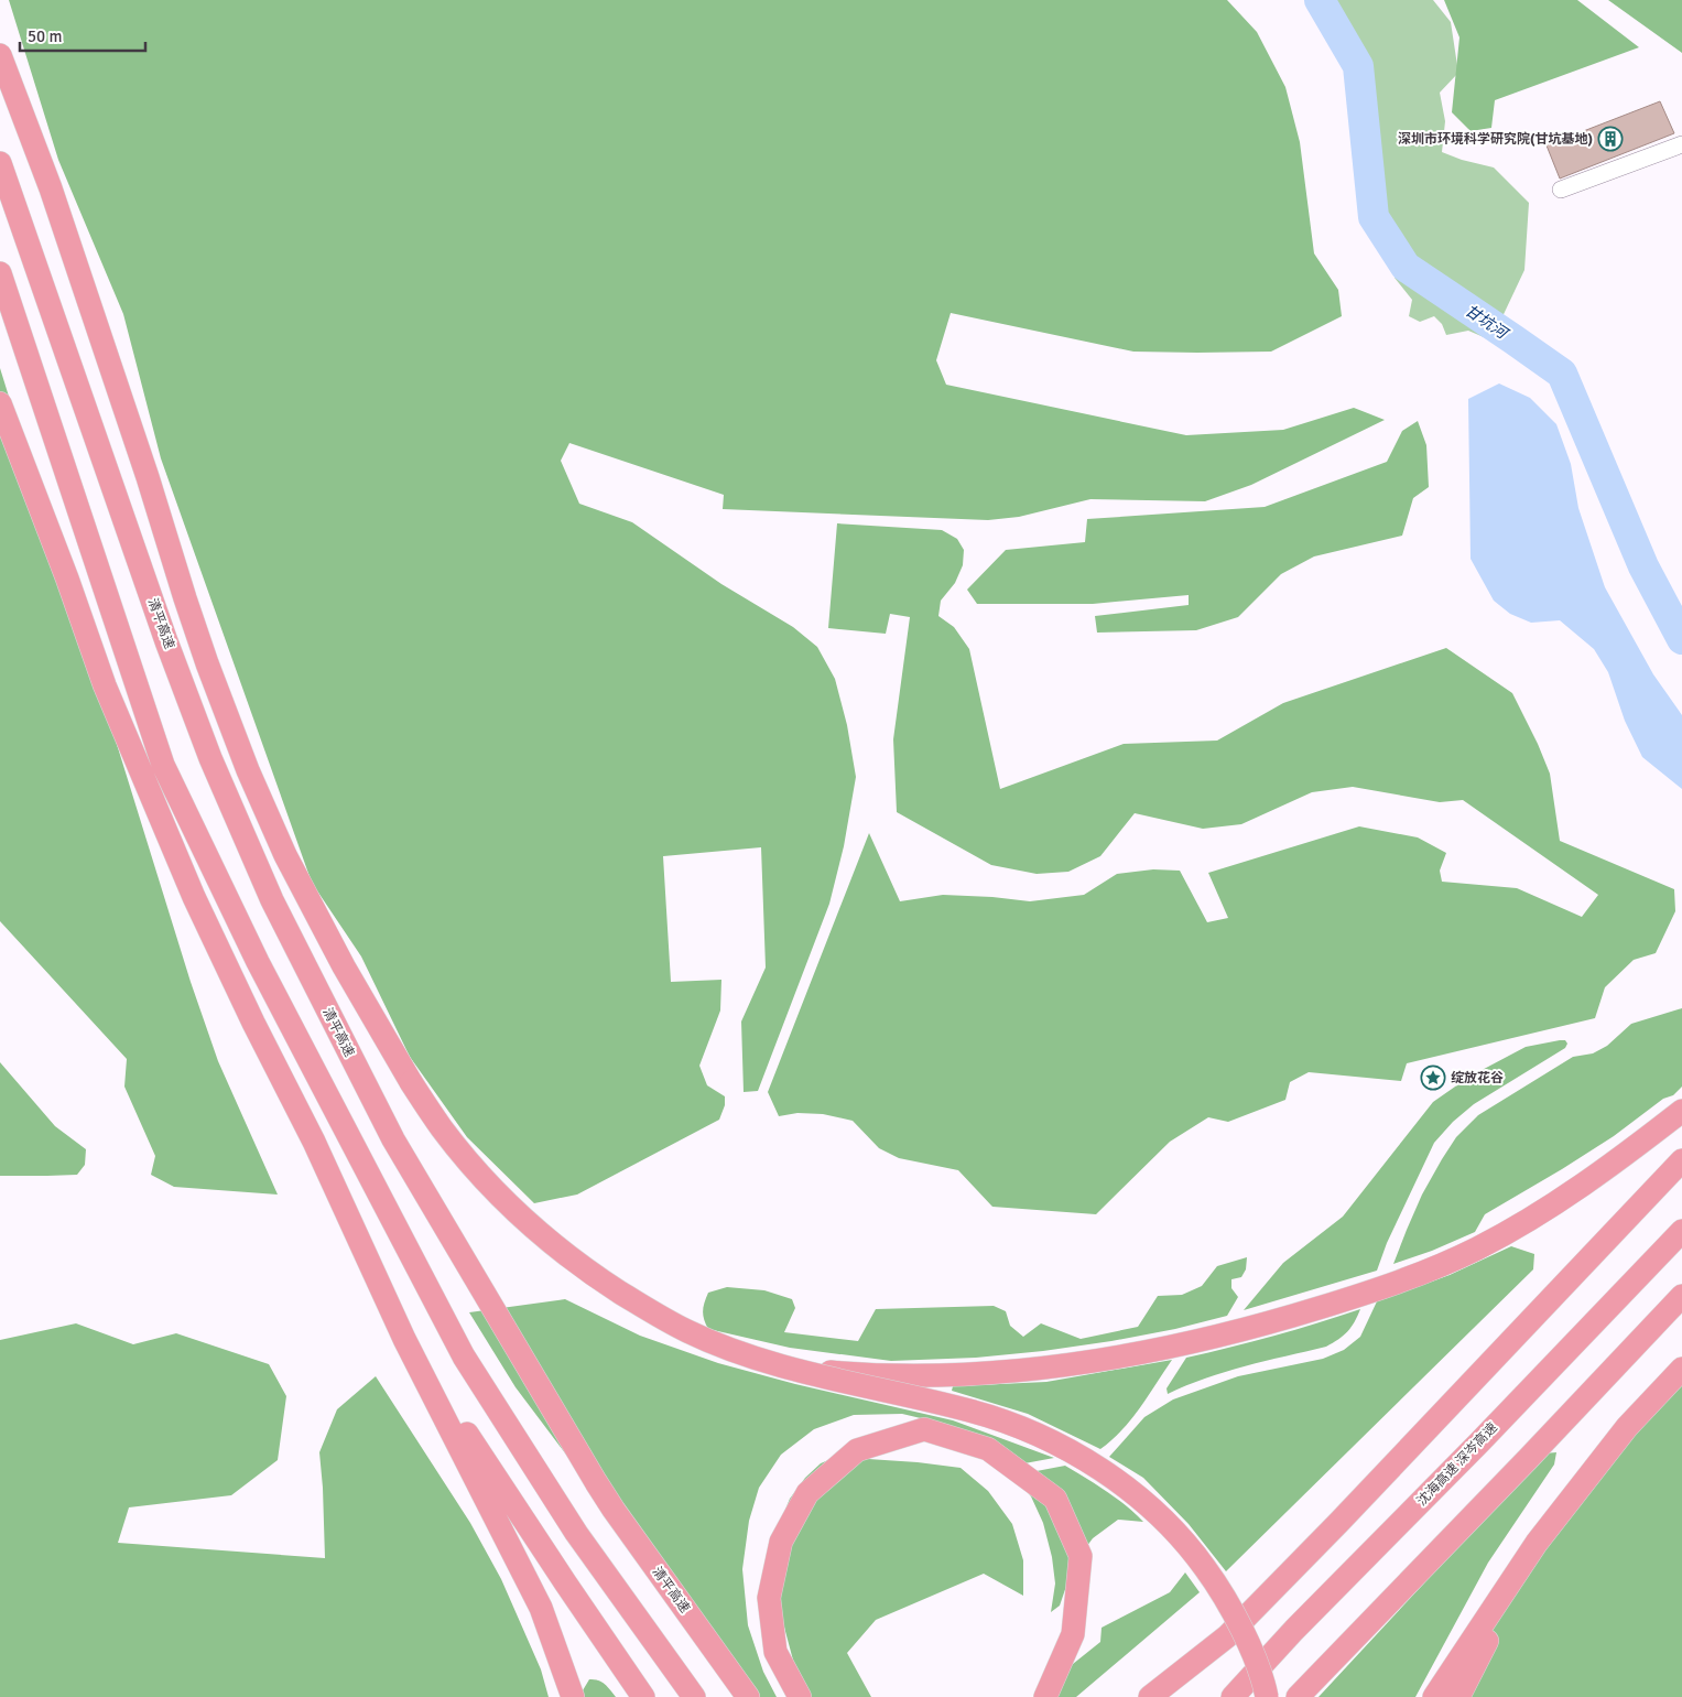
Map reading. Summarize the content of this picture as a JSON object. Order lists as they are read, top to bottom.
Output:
{
  "streets": {
    "highway": ["清平高速", "沈海高速 深岑高速"]
  },
  "water": ["甘坑河"],
  "places": {
    "building": ["深圳市环境科学研究院(甘坑基地)"],
    "place": ["绽放花谷"]
  },
  "scale_bar": "50 m"
}
